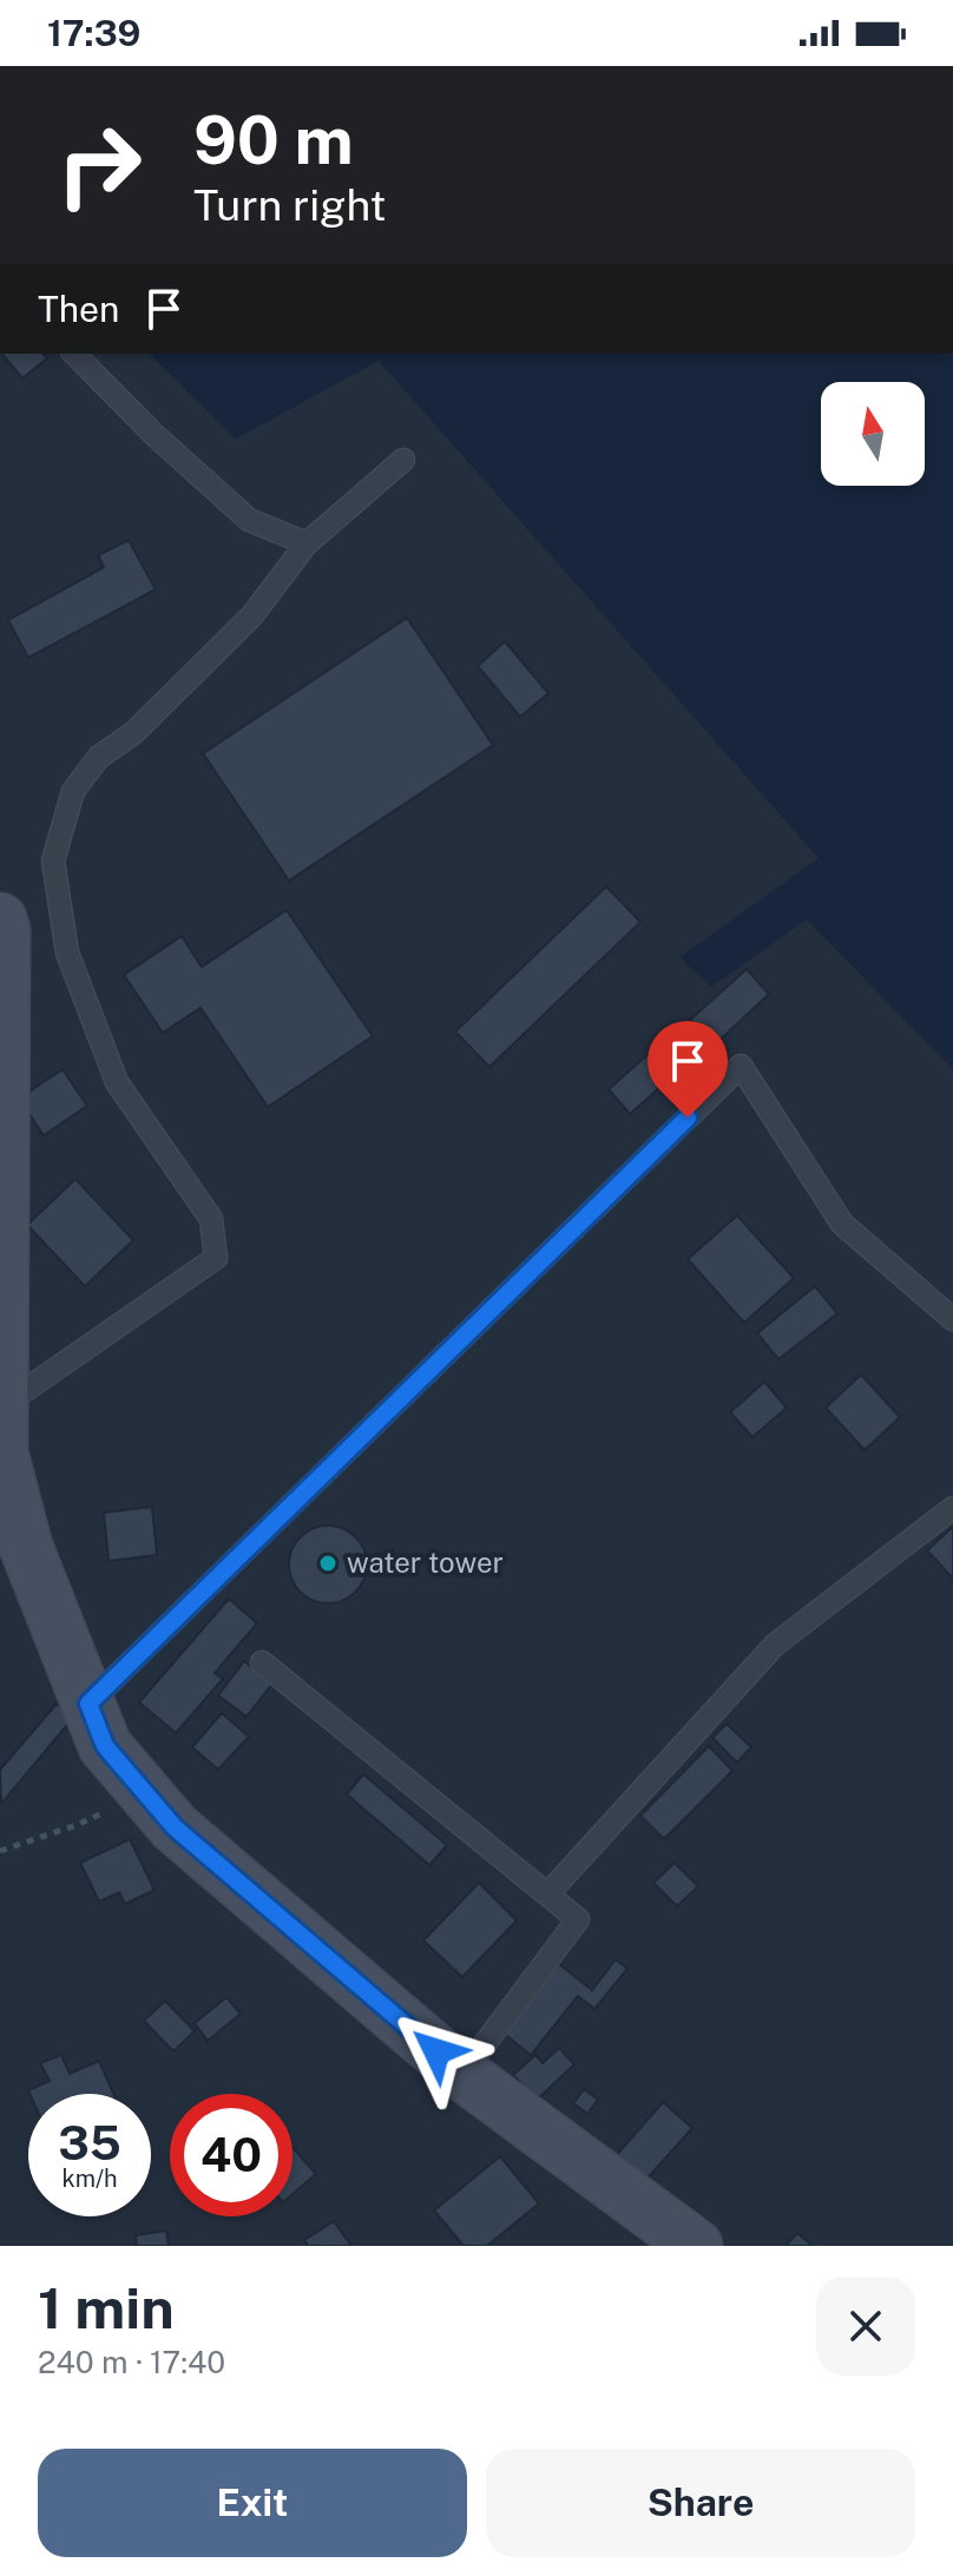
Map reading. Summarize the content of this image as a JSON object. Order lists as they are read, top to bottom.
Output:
{
  "places": ["water tower"],
  "north": "top",
  "page": {
    "status": "17:39",
    "turn": ["90 m", "Turn right"],
    "then": "Then",
    "speed": "35 km/h",
    "limit": "40",
    "heading": ["1 min", "240 m · 17:40"],
    "buttons": ["Exit", "Share"]
  }
}
